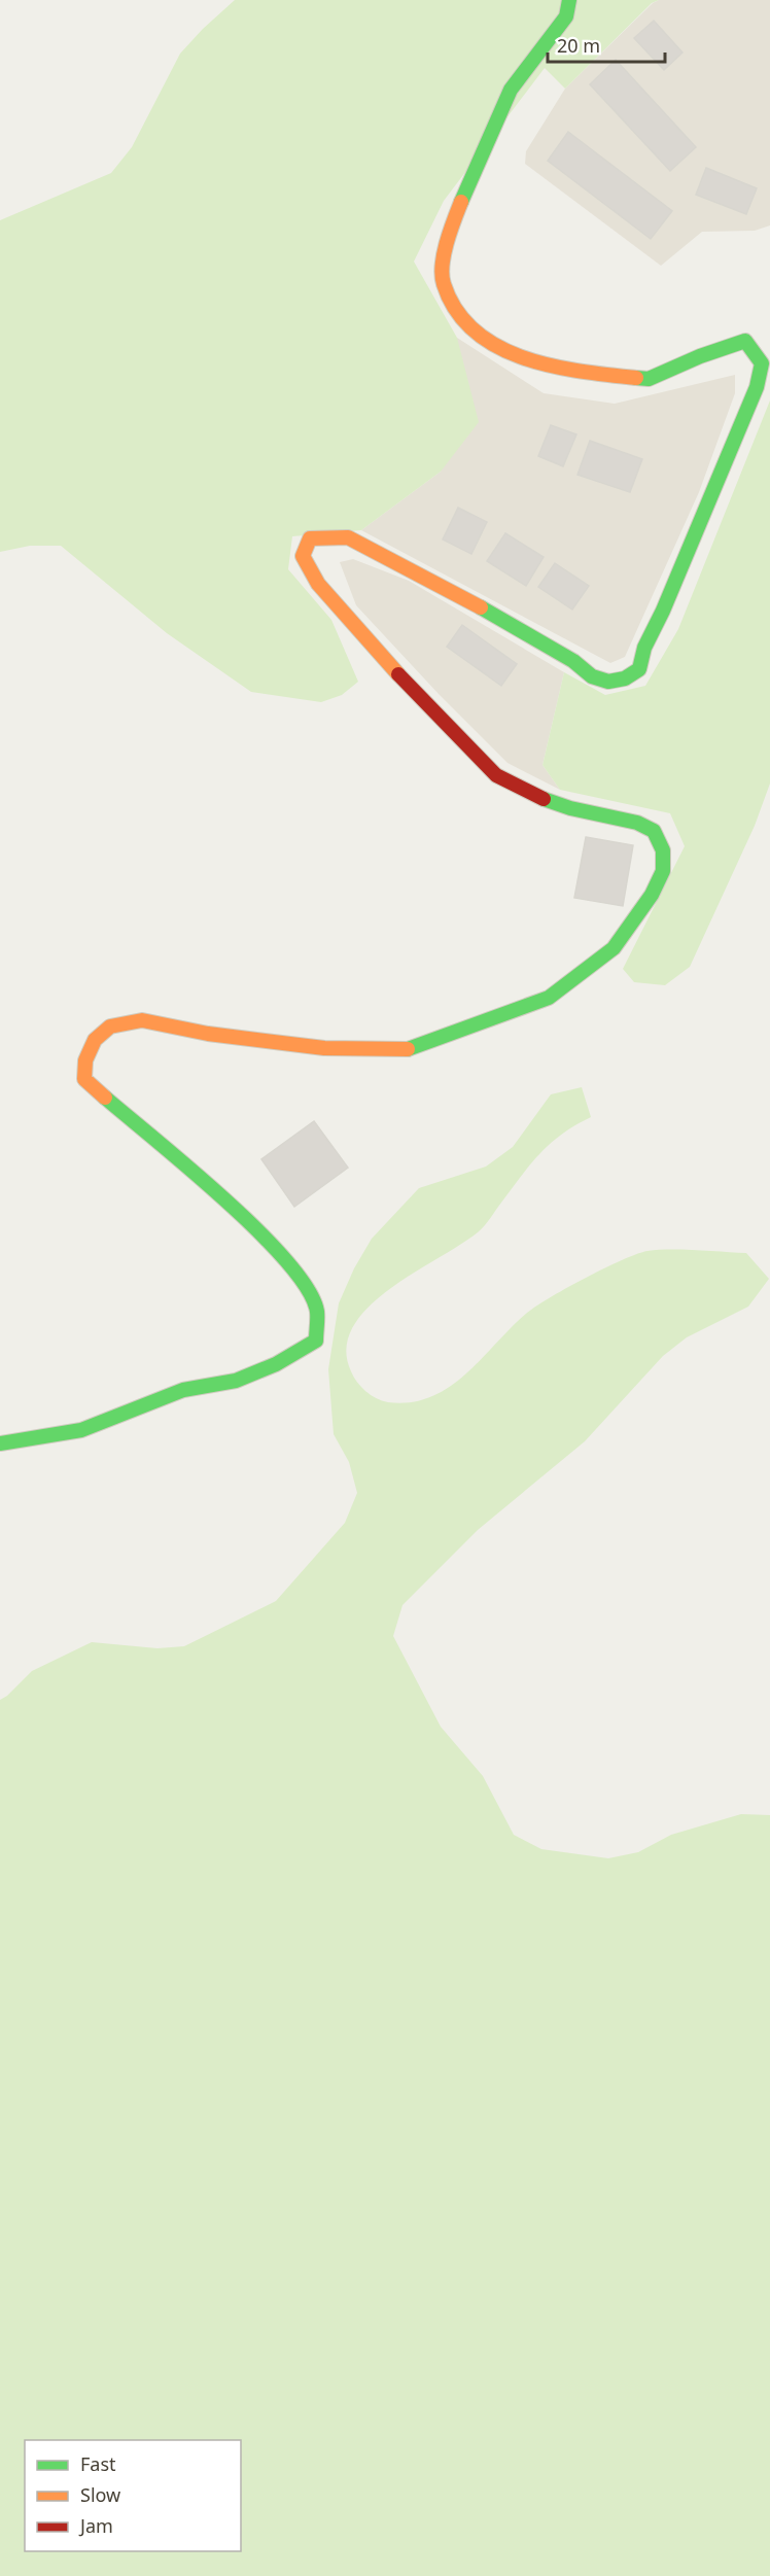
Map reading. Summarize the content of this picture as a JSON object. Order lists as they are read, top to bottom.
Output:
{
  "legend": ["Fast", "Slow", "Jam"],
  "scale_bar": "20 m"
}
